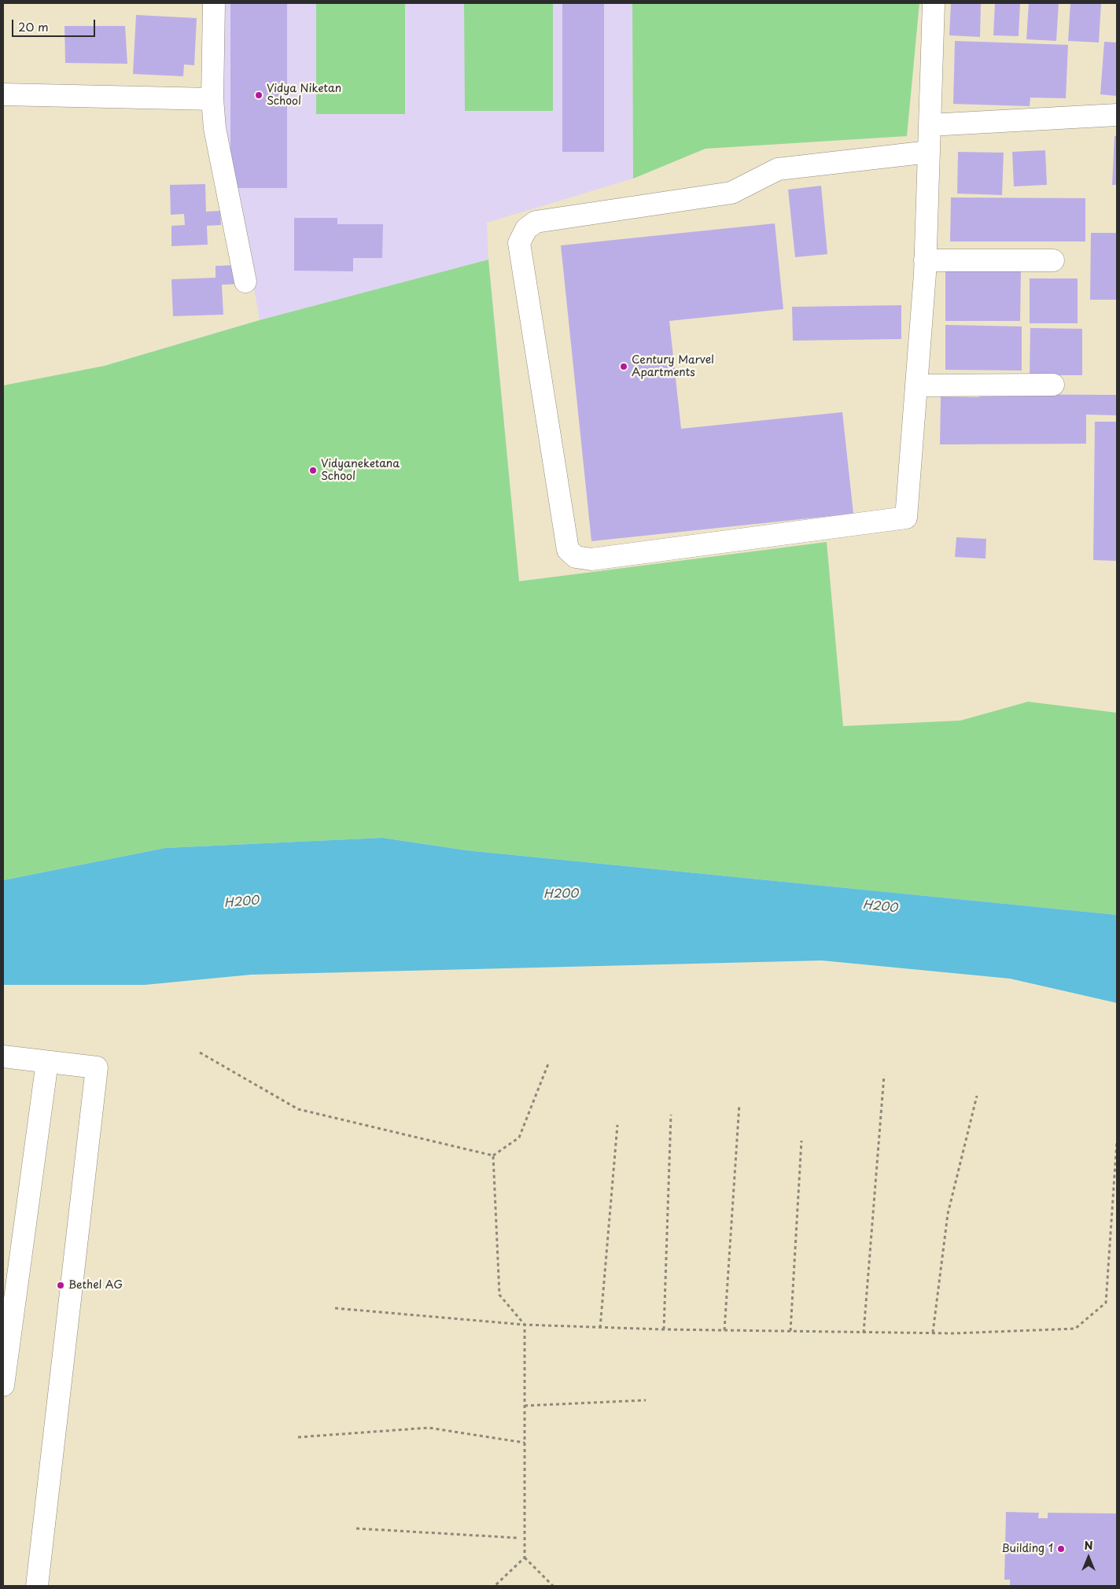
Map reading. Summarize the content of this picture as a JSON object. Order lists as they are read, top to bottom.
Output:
{
  "water": ["H200"],
  "places": [
    "Vidya Niketan School",
    "Century Marvel Apartments",
    "Vidyaneketana School",
    "Bethel AG",
    "Building 1"
  ],
  "scale_bar": "20 m",
  "north": "top"
}
